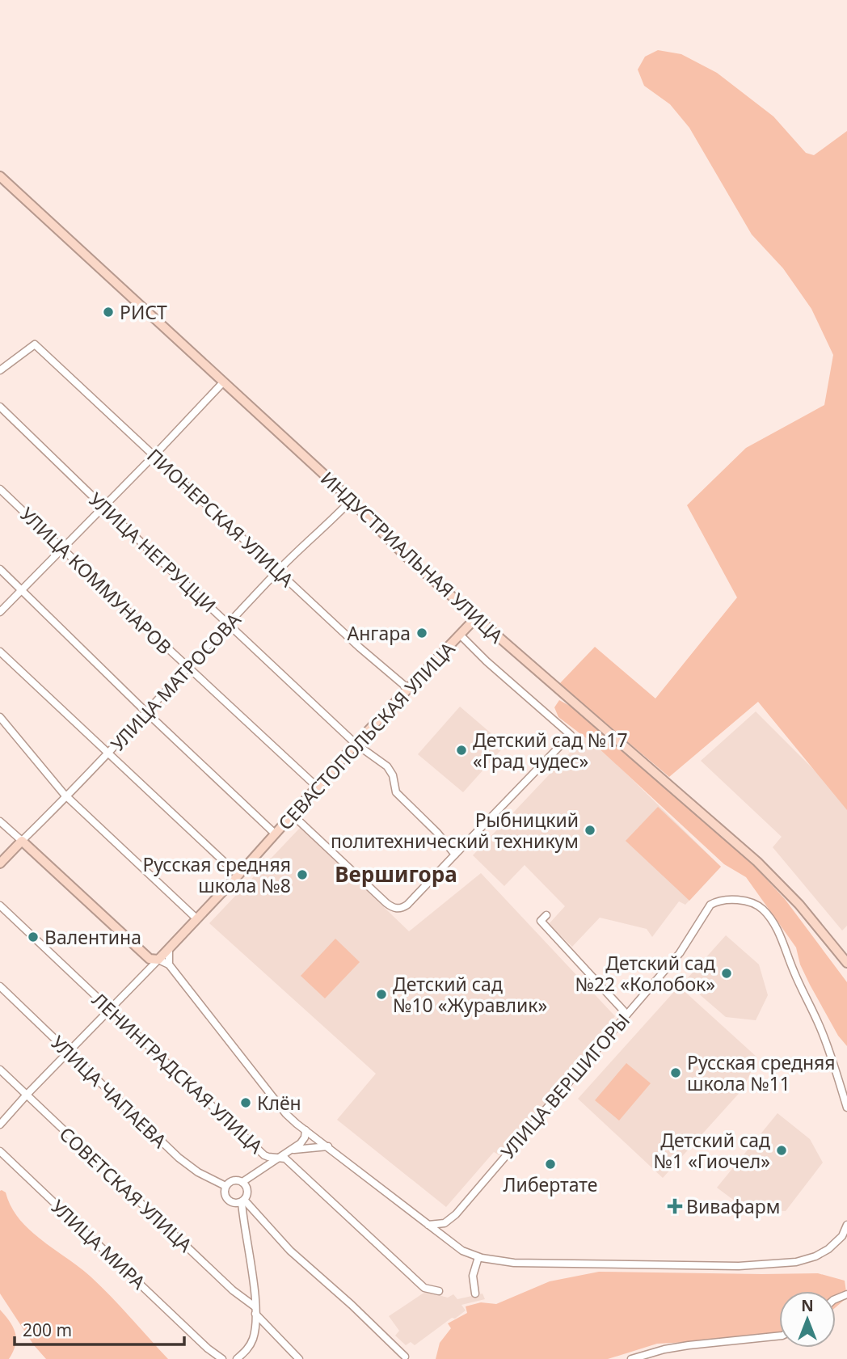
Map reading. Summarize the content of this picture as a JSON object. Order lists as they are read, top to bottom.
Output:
{
  "streets": {
    "main road": ["ИНДУСТРИАЛЬНАЯ УЛИЦА", "УЛИЦА МАТРОСОВА", "СЕВАСТОПОЛЬСКАЯ УЛИЦА"],
    "street": [
      "ПИОНЕРСКАЯ УЛИЦА",
      "УЛИЦА НЕГРУЦЦИ",
      "УЛИЦА КОММУНАРОВ",
      "ЛЕНИНГРАДСКАЯ УЛИЦА",
      "УЛИЦА ВЕРШИГОРЫ",
      "УЛИЦА ЧАПАЕВА",
      "СОВЕТСКАЯ УЛИЦА",
      "УЛИЦА МИРА"
    ]
  },
  "crossings": [
    ["ПИОНЕРСКАЯ УЛИЦА", "УЛИЦА МАТРОСОВА"],
    ["ПИОНЕРСКАЯ УЛИЦА", "СЕВАСТОПОЛЬСКАЯ УЛИЦА"],
    ["УЛИЦА НЕГРУЦЦИ", "УЛИЦА МАТРОСОВА"],
    ["УЛИЦА НЕГРУЦЦИ", "СЕВАСТОПОЛЬСКАЯ УЛИЦА"],
    ["ИНДУСТРИАЛЬНАЯ УЛИЦА", "УЛИЦА МАТРОСОВА"],
    ["ИНДУСТРИАЛЬНАЯ УЛИЦА", "СЕВАСТОПОЛЬСКАЯ УЛИЦА"],
    ["УЛИЦА КОММУНАРОВ", "УЛИЦА МАТРОСОВА"],
    ["УЛИЦА КОММУНАРОВ", "СЕВАСТОПОЛЬСКАЯ УЛИЦА"],
    ["СЕВАСТОПОЛЬСКАЯ УЛИЦА", "ЛЕНИНГРАДСКАЯ УЛИЦА"],
    ["СЕВАСТОПОЛЬСКАЯ УЛИЦА", "УЛИЦА ЧАПАЕВА"],
    ["СЕВАСТОПОЛЬСКАЯ УЛИЦА", "СОВЕТСКАЯ УЛИЦА"]
  ],
  "districts": ["Вершигора"],
  "places": {
    "other": [
      "РИСТ",
      "Ангара",
      "Детский сад №17 «Град чудес»",
      "Рыбницкий политехнический техникум",
      "Русская средняя школа №8",
      "Валентина",
      "Детский сад №22 «Колобок»",
      "Детский сад №10 «Журавлик»",
      "Русская средняя школа №11",
      "Клён",
      "Детский сад №1 «Гиочел»",
      "Либертате"
    ],
    "health": ["Вивафарм"]
  },
  "scale_bar": "200 m",
  "north": "top"
}
